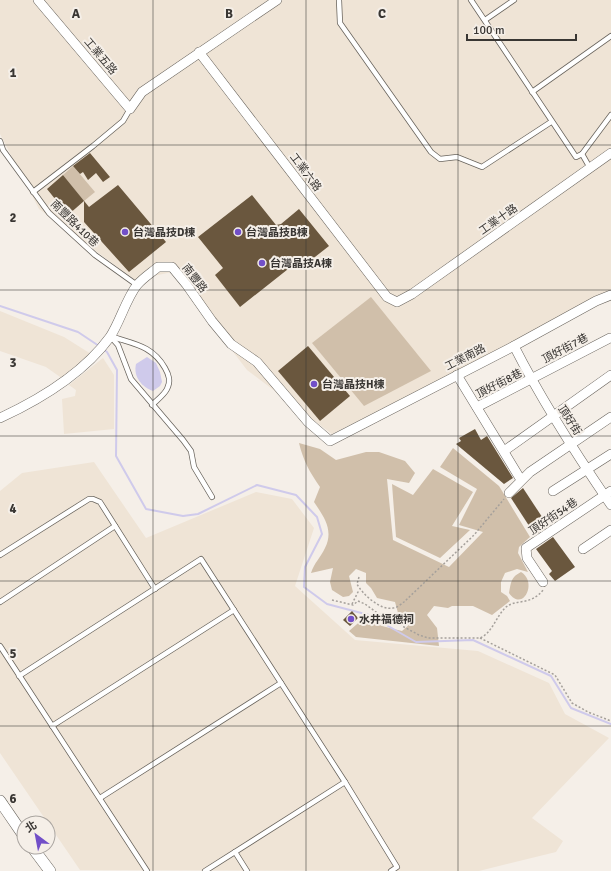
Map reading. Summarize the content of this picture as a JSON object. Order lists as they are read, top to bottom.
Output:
{
  "streets": {
    "street": [
      "工業五路",
      "工業六路",
      "工業十路",
      "南豐路",
      "頂好街7巷",
      "工業南路",
      "頂好街8巷",
      "頂好街",
      "頂好街54巷"
    ],
    "lane": ["南豐路410巷"]
  },
  "crossings": [
    ["工業六路", "工業十路"],
    ["南豐路410巷", "南豐路"],
    ["南豐路", "工業南路"],
    ["頂好街7巷", "頂好街8巷"],
    ["頂好街7巷", "頂好街"],
    ["工業南路", "頂好街"],
    ["頂好街8巷", "頂好街"],
    ["頂好街", "頂好街54巷"]
  ],
  "places": [
    "台灣晶技D棟",
    "台灣晶技B棟",
    "台灣晶技A棟",
    "台灣晶技H棟",
    "水井福德祠"
  ],
  "scale_bar": "100 m",
  "north": "top left",
  "grid": {
    "columns": ["A", "B", "C"],
    "rows": [
      "1",
      "2",
      "3",
      "4",
      "5",
      "6"
    ]
  }
}
